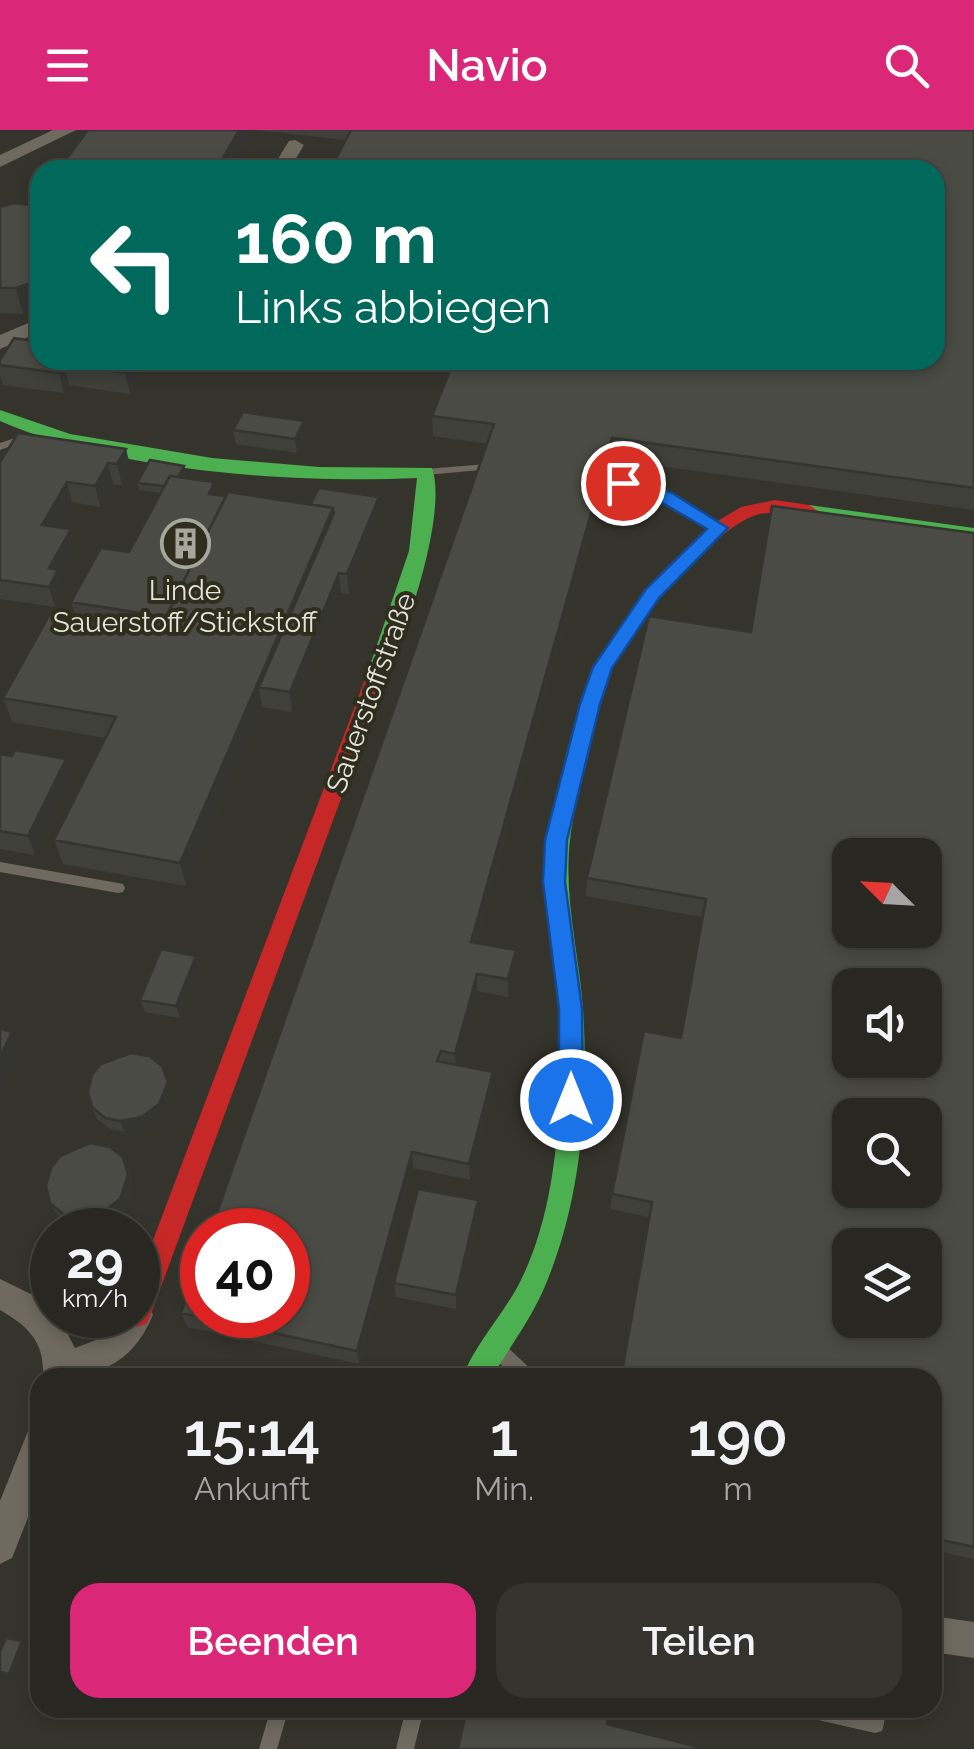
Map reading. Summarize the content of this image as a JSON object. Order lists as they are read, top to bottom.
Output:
{
  "streets": {
    "street": ["Sauerstoffstraße"]
  },
  "places": {
    "building": ["Linde Sauerstoff/Stickstoff"]
  },
  "north": "top left",
  "page": {
    "header": "Navio",
    "turn": ["160 m", "Links abbiegen"],
    "speed": "29 km/h",
    "limit": "40",
    "eta": [
      "15:14",
      "Ankunft",
      "1",
      "Min.",
      "190",
      "m"
    ],
    "buttons": ["Beenden", "Teilen"]
  }
}
